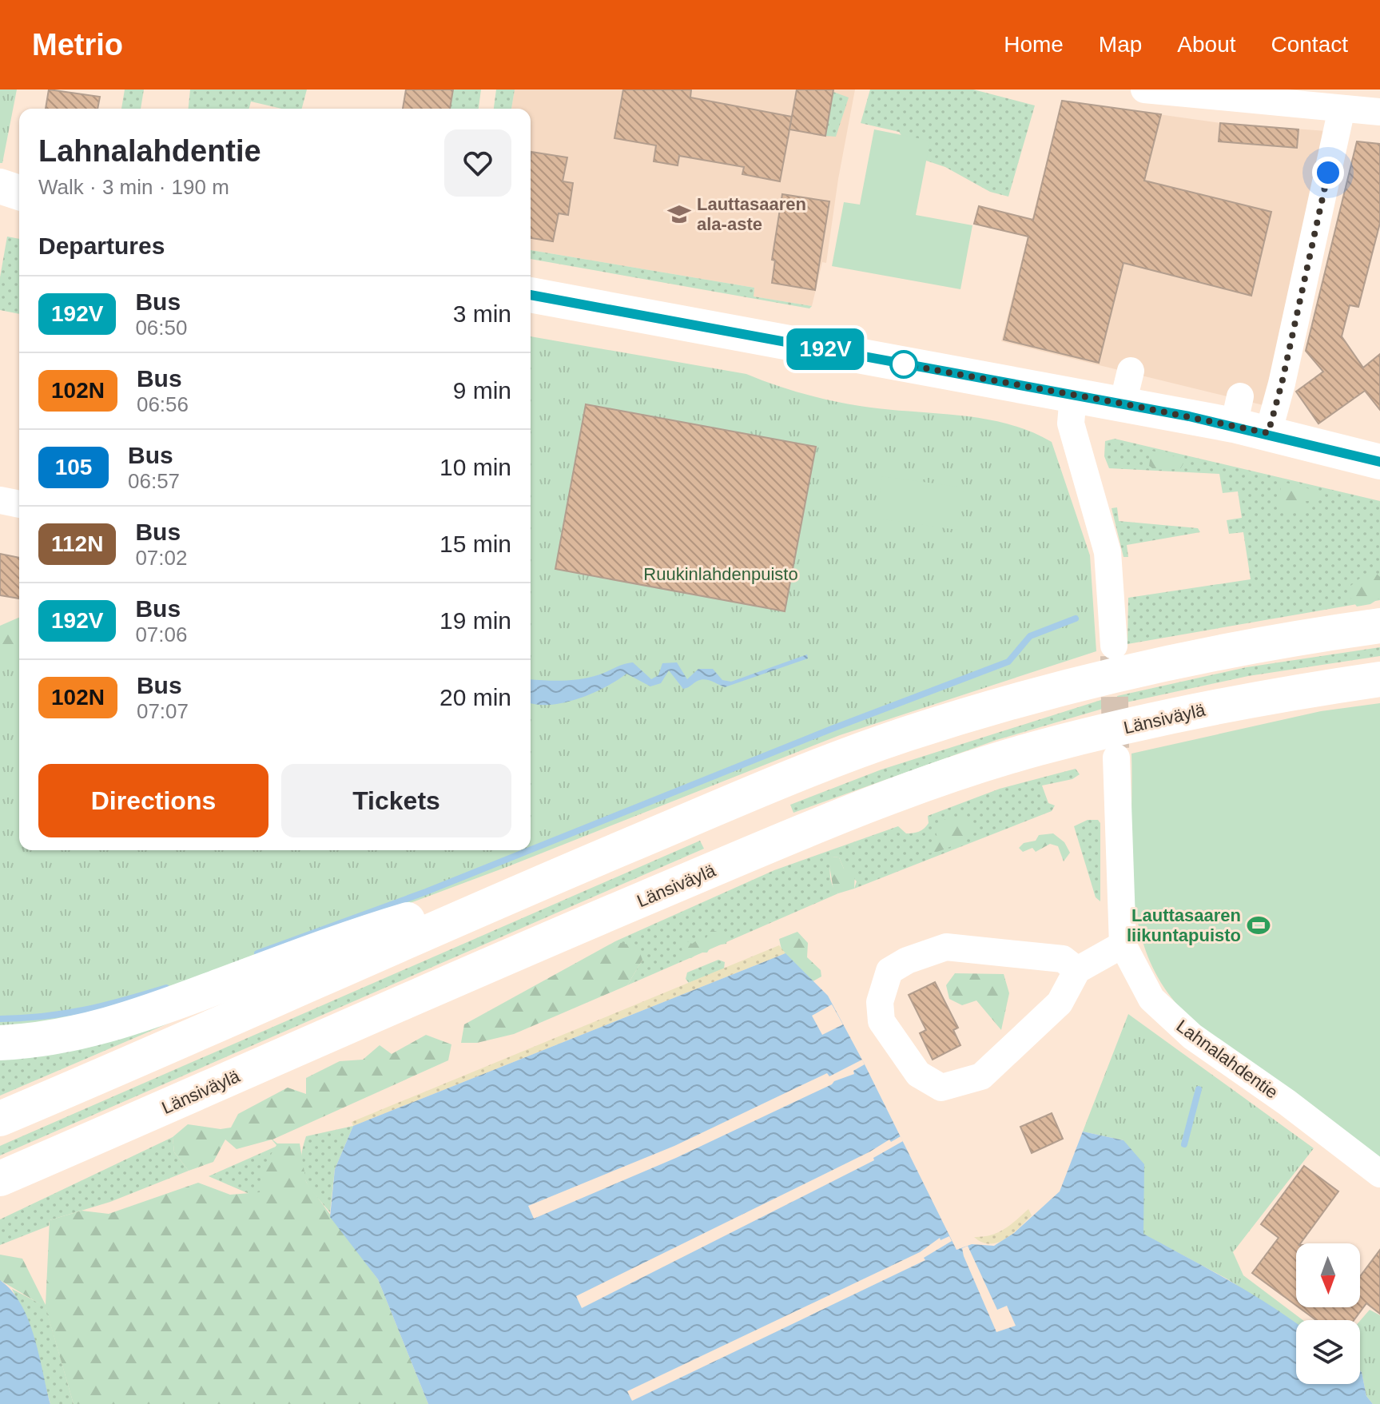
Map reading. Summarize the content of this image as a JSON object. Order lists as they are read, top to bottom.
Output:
{
  "streets": {
    "main road": ["Länsiväylä"],
    "street": ["Lahnalahdentie"]
  },
  "parks": ["Ruukinlahdenpuisto"],
  "places": {
    "school or university": ["Lauttasaaren ala-aste"],
    "sports": ["Lauttasaaren liikuntapuisto"]
  },
  "lines": ["bus line 192V"],
  "north": "bottom",
  "page": {
    "header": "Metrio",
    "nav": [
      "Home",
      "Map",
      "About",
      "Contact"
    ],
    "on_map": "192V",
    "heading": [
      ["Lahnalahdentie", "Walk · 3 min · 190 m"],
      "Departures"
    ],
    "list": [
      {
        "mark": "192V",
        "name": "Bus",
        "note": "06:50",
        "value": "3 min"
      },
      {
        "mark": "102N",
        "name": "Bus",
        "note": "06:56",
        "value": "9 min"
      },
      {
        "mark": "105",
        "name": "Bus",
        "note": "06:57",
        "value": "10 min"
      },
      {
        "mark": "112N",
        "name": "Bus",
        "note": "07:02",
        "value": "15 min"
      },
      {
        "mark": "192V",
        "name": "Bus",
        "note": "07:06",
        "value": "19 min"
      },
      {
        "mark": "102N",
        "name": "Bus",
        "note": "07:07",
        "value": "20 min"
      }
    ],
    "buttons": ["Directions", "Tickets"]
  }
}
